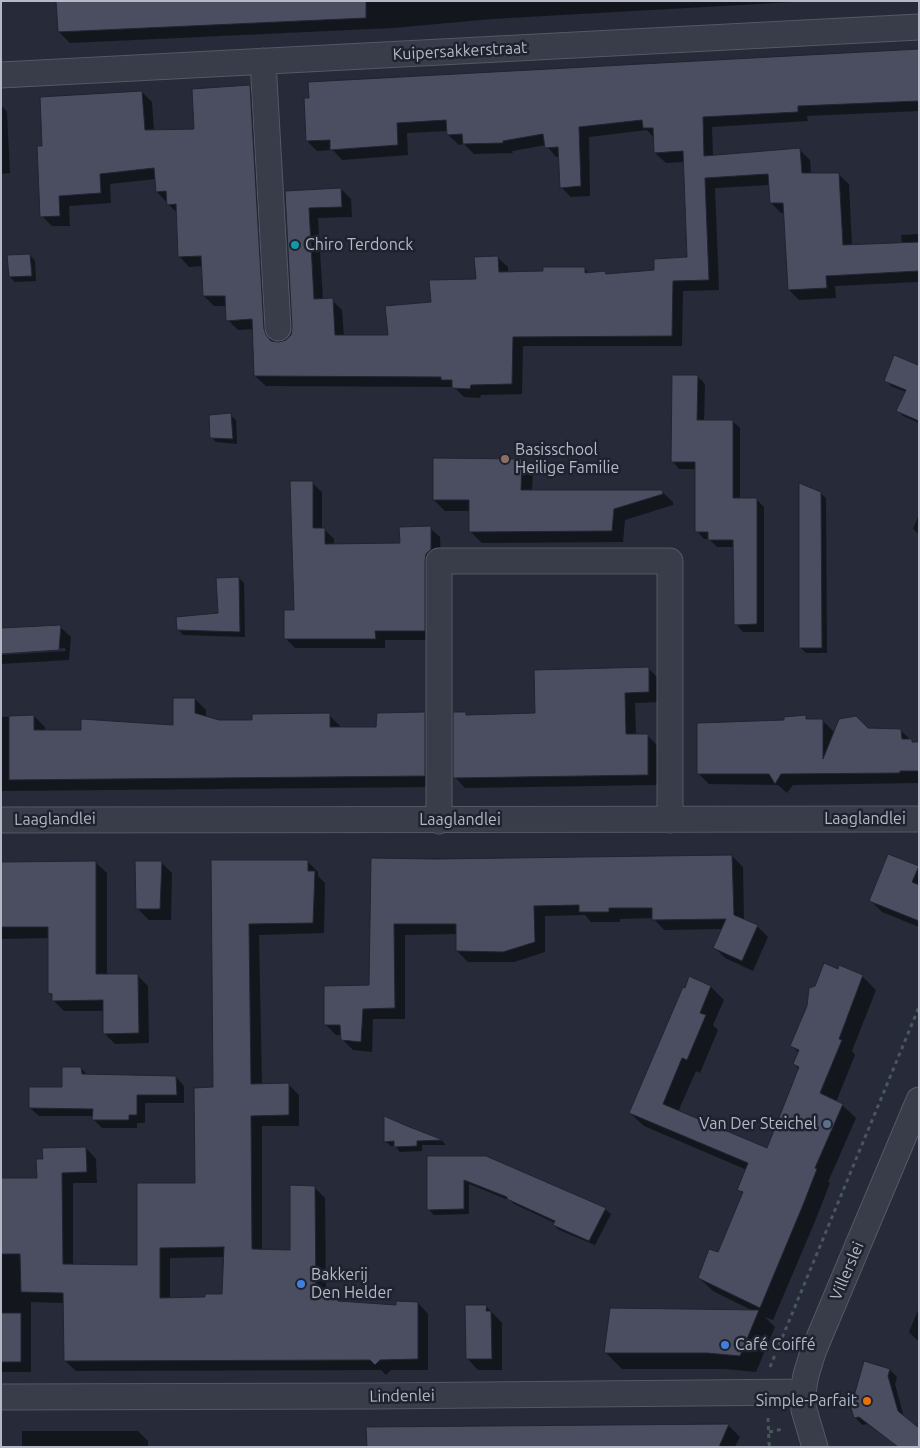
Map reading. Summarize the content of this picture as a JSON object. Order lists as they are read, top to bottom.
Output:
{
  "streets": {
    "street": [
      "Kuipersakkerstraat",
      "Laaglandlei",
      "Villerslei",
      "Lindenlei"
    ]
  },
  "crossings": [
    ["Villerslei", "Lindenlei"]
  ],
  "places": [
    "Chiro Terdonck",
    "Basisschool Heilige Familie",
    "Van Der Steichel",
    "Bakkerij Den Helder",
    "Café Coiffé",
    "Simple-Parfait"
  ]
}
